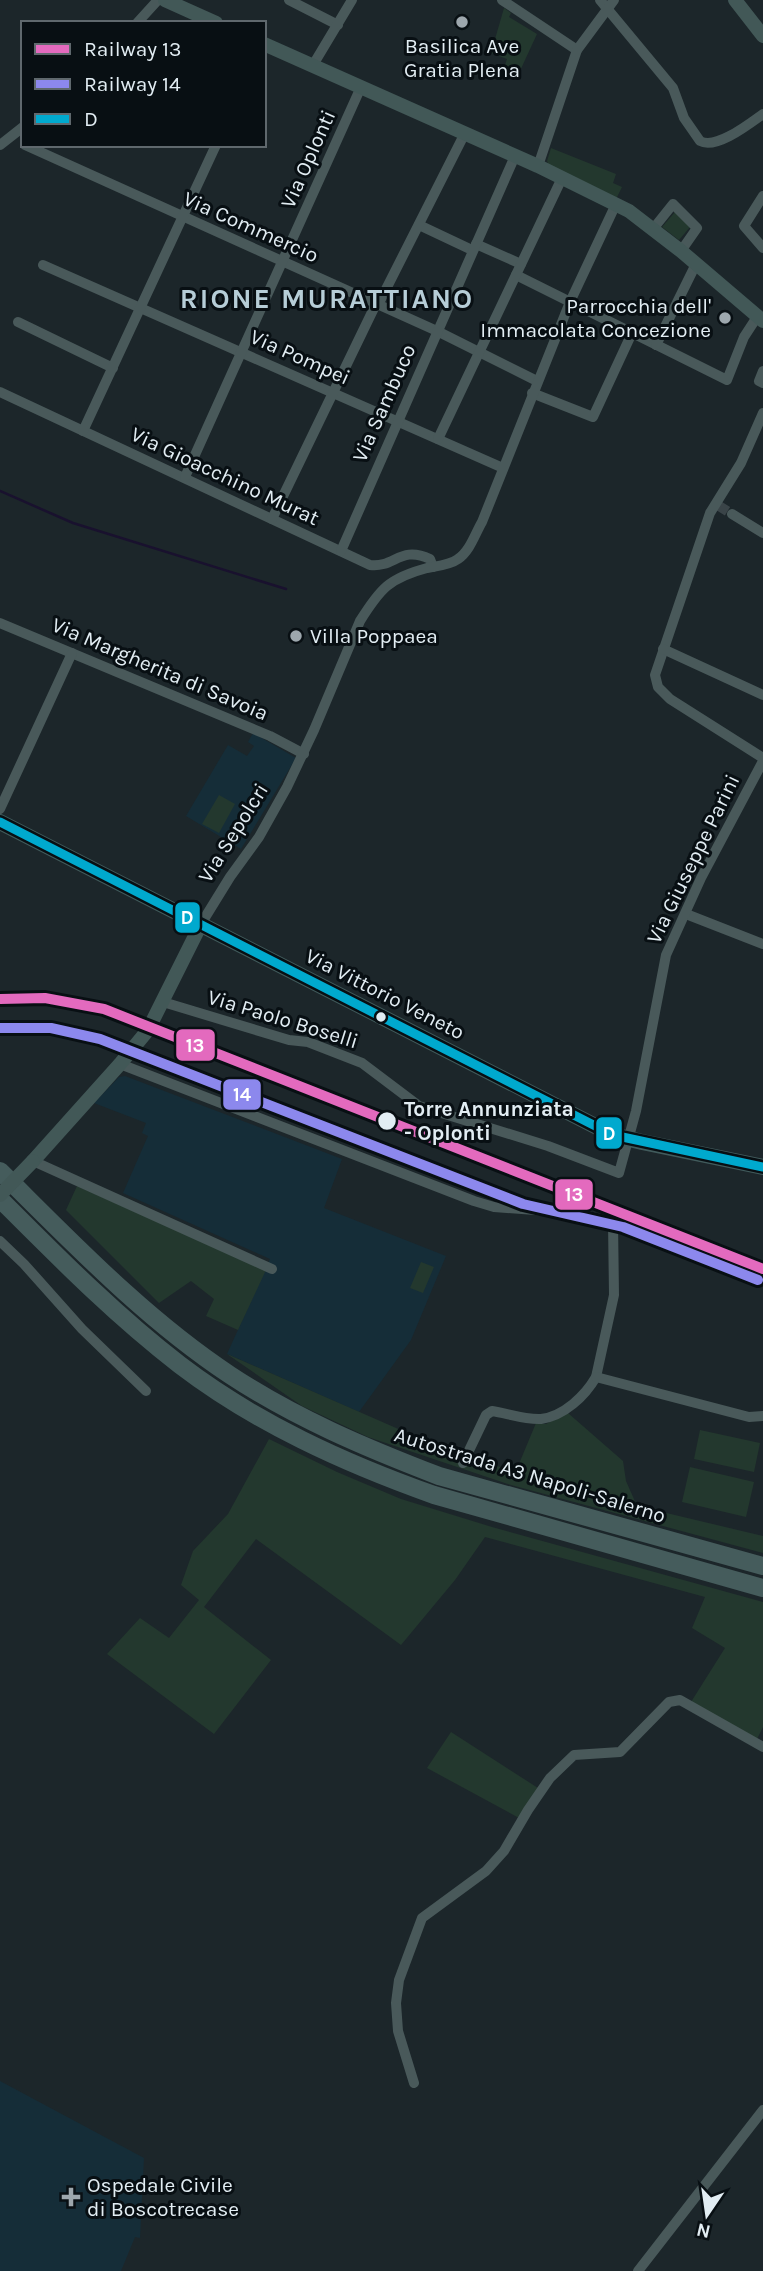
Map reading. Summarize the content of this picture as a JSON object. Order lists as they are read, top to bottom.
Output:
{
  "streets": {
    "highway": ["Autostrada A3 Napoli-Salerno"],
    "main road": ["Via Vittorio Veneto"],
    "street": [
      "Via Oplonti",
      "Via Commercio",
      "Via Pompei",
      "Via Sambuco",
      "Via Gioacchino Murat",
      "Via Margherita di Savoia",
      "Via Sepolcri",
      "Via Giuseppe Parini",
      "Via Paolo Boselli"
    ]
  },
  "crossings": [
    ["Via Oplonti", "Via Commercio"],
    ["Via Oplonti", "Via Pompei"],
    ["Via Oplonti", "Via Gioacchino Murat"],
    ["Via Commercio", "Via Sambuco"],
    ["Via Commercio", "Via Sepolcri"],
    ["Via Pompei", "Via Sambuco"],
    ["Via Pompei", "Via Sepolcri"],
    ["Via Sambuco", "Via Gioacchino Murat"],
    ["Via Gioacchino Murat", "Via Sepolcri"],
    ["Via Margherita di Savoia", "Via Sepolcri"],
    ["Via Sepolcri", "Via Vittorio Veneto"],
    ["Via Sepolcri", "Via Paolo Boselli"],
    ["Via Sepolcri", "Autostrada A3 Napoli-Salerno"],
    ["Via Giuseppe Parini", "Via Vittorio Veneto"],
    ["Via Giuseppe Parini", "Via Paolo Boselli"]
  ],
  "districts": ["RIONE MURATTIANO"],
  "places": {
    "other": [
      "Basilica Ave Gratia Plena",
      "Parrocchia dell' Immacolata Concezione",
      "Villa Poppaea",
      "Torre Annunziata - Oplonti"
    ],
    "health": ["Ospedale Civile di Boscotrecase"]
  },
  "lines": ["transit line D", "rail line 13", "rail line 14"],
  "legend": ["Railway 13", "Railway 14", "D"],
  "north": "bottom"
}
